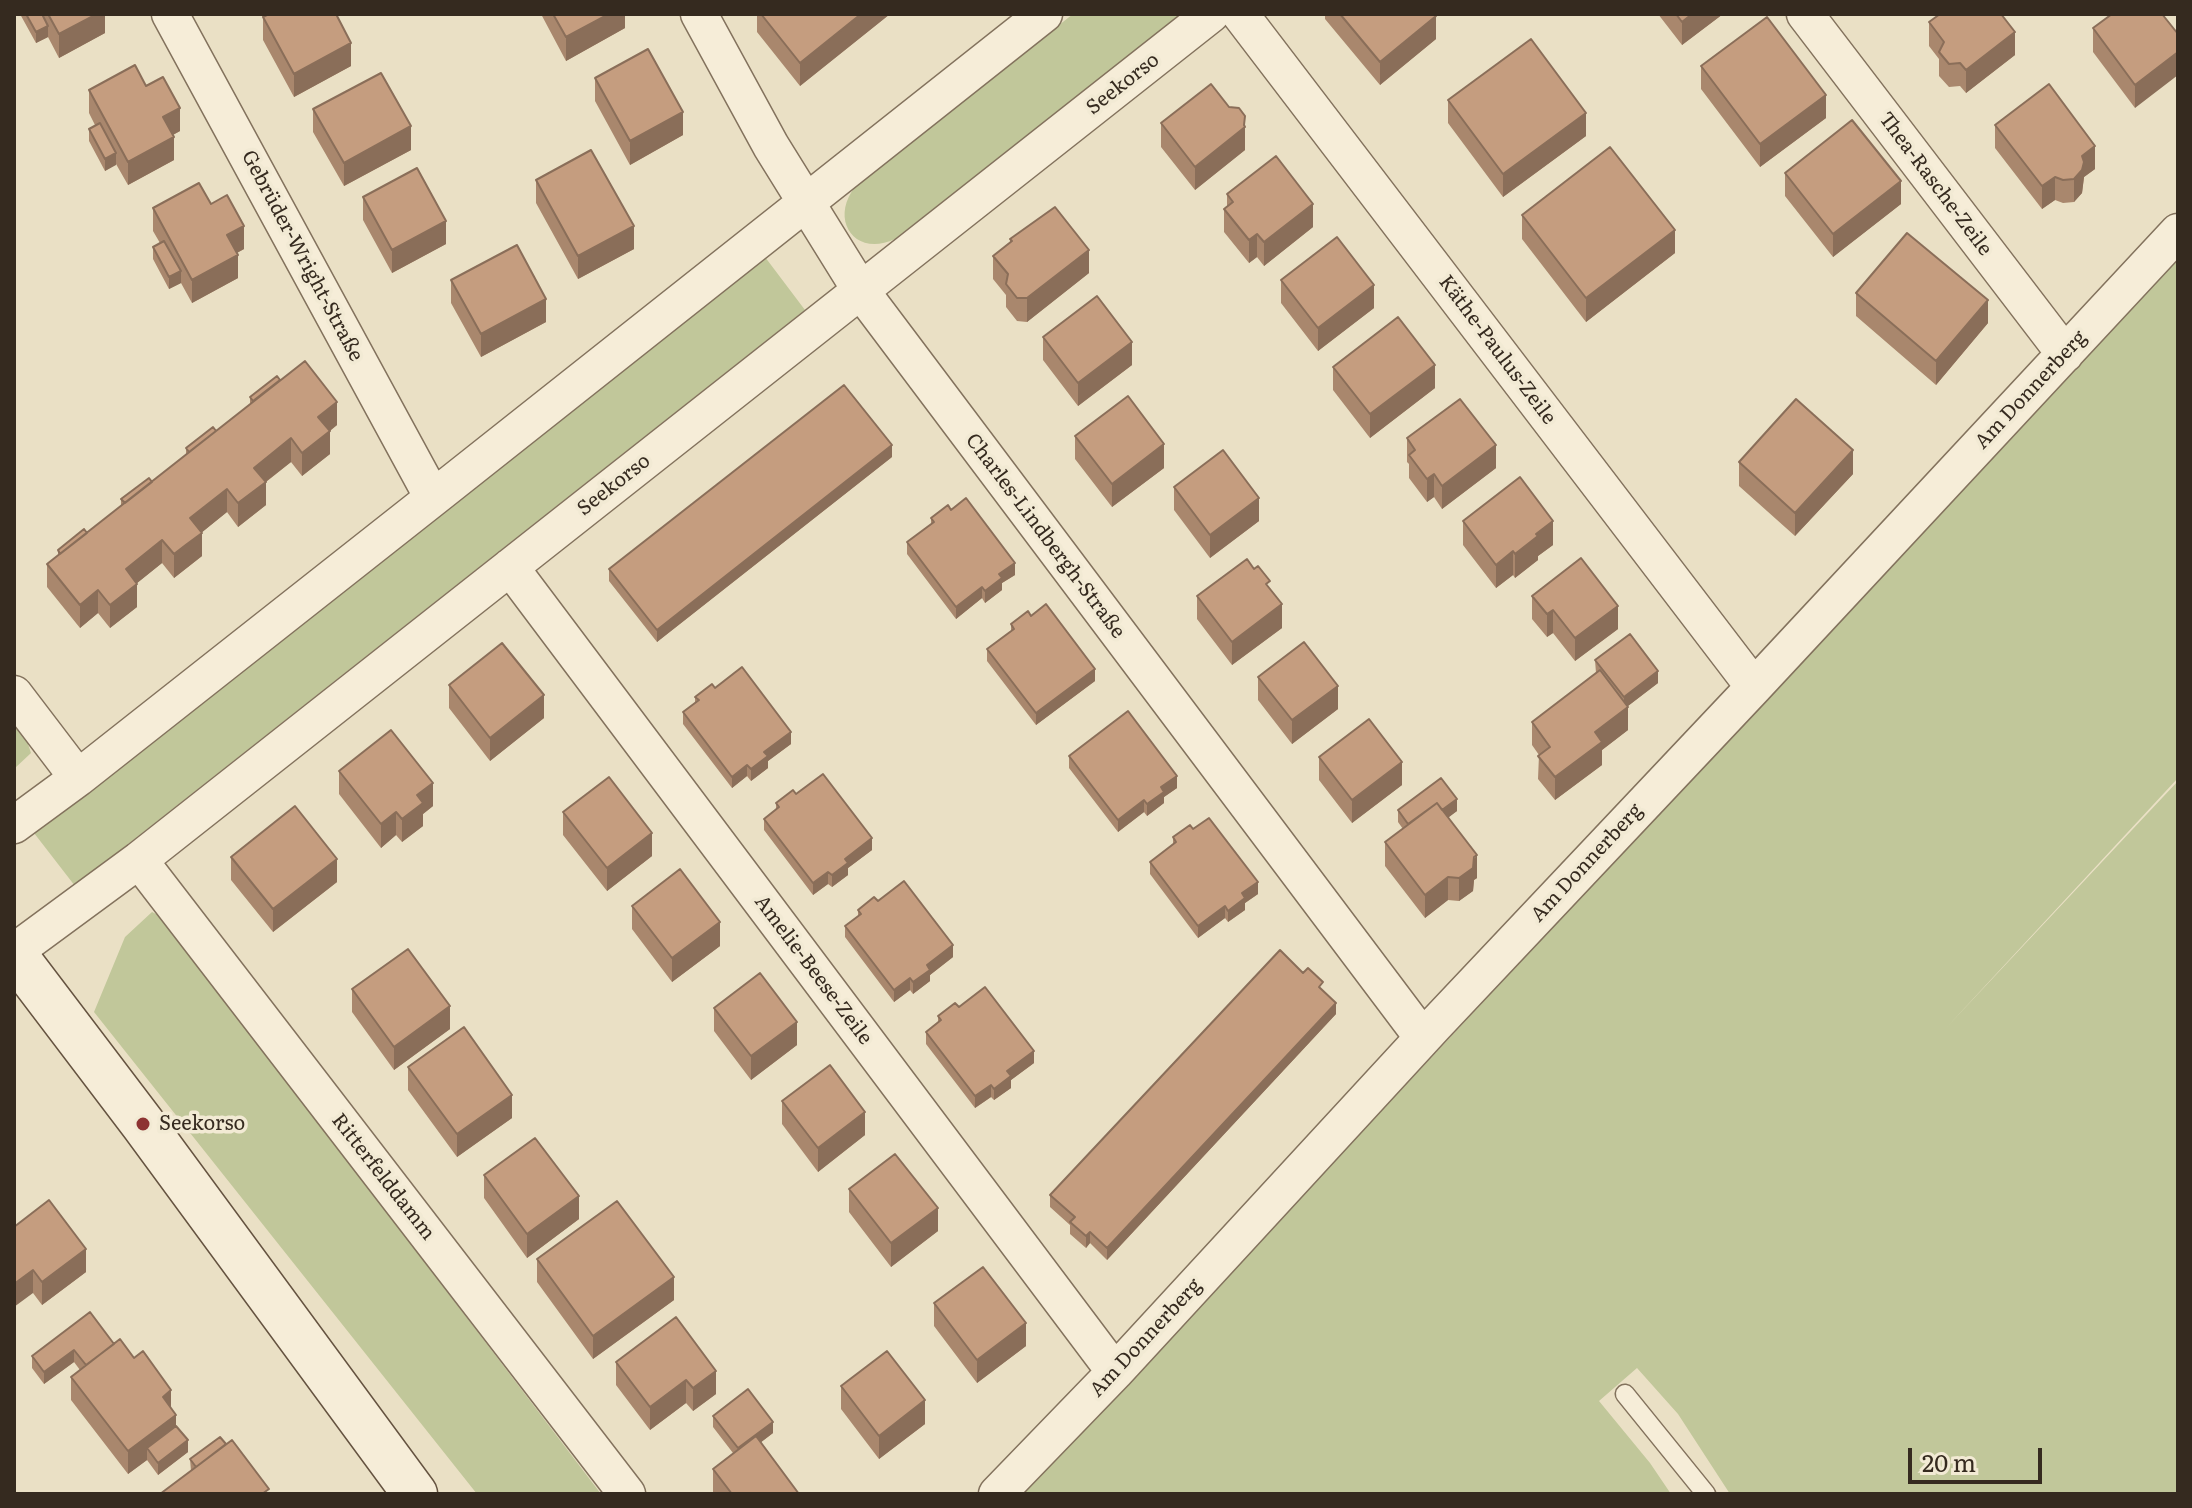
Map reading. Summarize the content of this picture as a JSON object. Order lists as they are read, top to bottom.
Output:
{
  "streets": {
    "street": [
      "Seekorso",
      "Thea-Rasche-Zeile",
      "Gebrüder-Wright-Straße",
      "Käthe-Paulus-Zeile",
      "Am Donnerberg",
      "Charles-Lindbergh-Straße",
      "Amelie-Beese-Zeile",
      "Ritterfelddamm"
    ]
  },
  "crossings": [
    ["Seekorso", "Charles-Lindbergh-Straße"],
    ["Seekorso", "Amelie-Beese-Zeile"],
    ["Seekorso", "Ritterfelddamm"],
    ["Thea-Rasche-Zeile", "Am Donnerberg"],
    ["Käthe-Paulus-Zeile", "Am Donnerberg"],
    ["Am Donnerberg", "Charles-Lindbergh-Straße"],
    ["Am Donnerberg", "Amelie-Beese-Zeile"]
  ],
  "places": ["Seekorso"],
  "scale_bar": "20 m"
}
